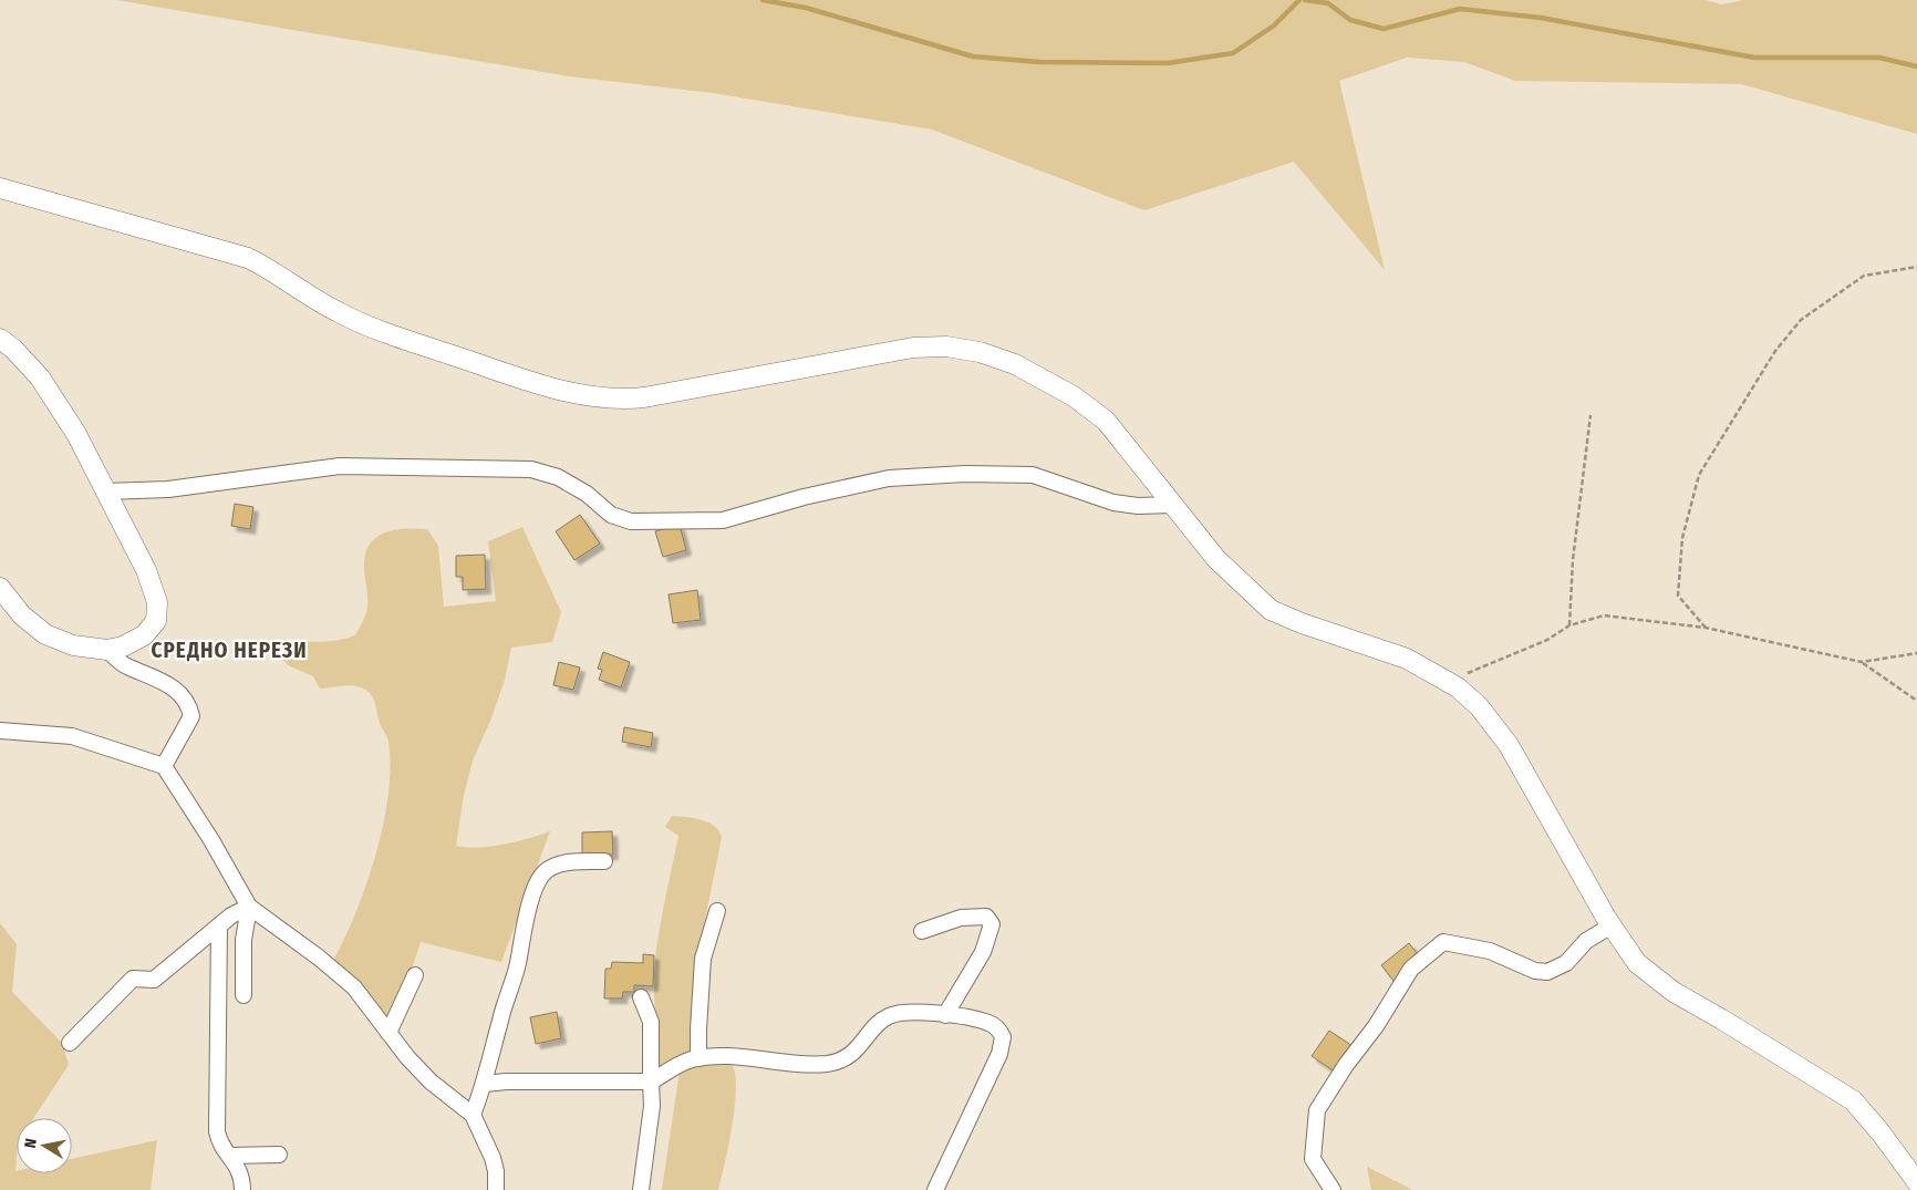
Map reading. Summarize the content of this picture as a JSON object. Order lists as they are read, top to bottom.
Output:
{
  "districts": ["СРЕДНО НЕРЕЗИ"],
  "north": "left"
}
